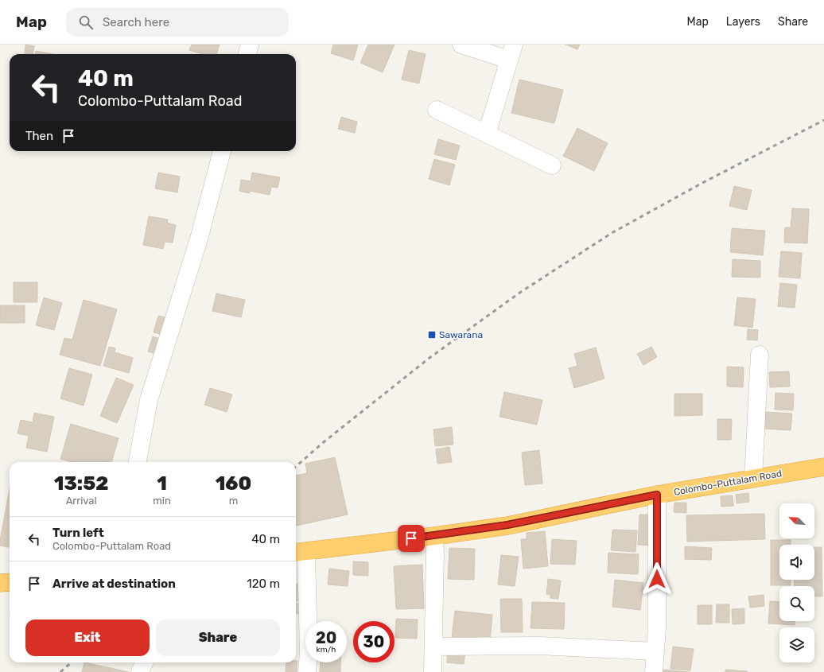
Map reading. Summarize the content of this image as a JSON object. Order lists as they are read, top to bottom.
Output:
{
  "streets": {
    "highway": ["Colombo-Puttalam Road"]
  },
  "places": {
    "transit": ["Sawarana"]
  },
  "north": "top left",
  "page": {
    "header": "Map",
    "search": "Search here",
    "nav": ["Map", "Layers", "Share"],
    "turn": ["40 m", "Colombo-Puttalam Road"],
    "then": "Then",
    "eta": [
      "13:52",
      "Arrival",
      "1",
      "min",
      "160",
      "m"
    ],
    "list": [
      {
        "name": "Turn left",
        "note": "Colombo-Puttalam Road",
        "value": "40 m"
      },
      {
        "name": "Arrive at destination",
        "value": "120 m"
      }
    ],
    "buttons": ["Exit", "Share"],
    "speed": "20 km/h",
    "limit": "30"
  }
}
